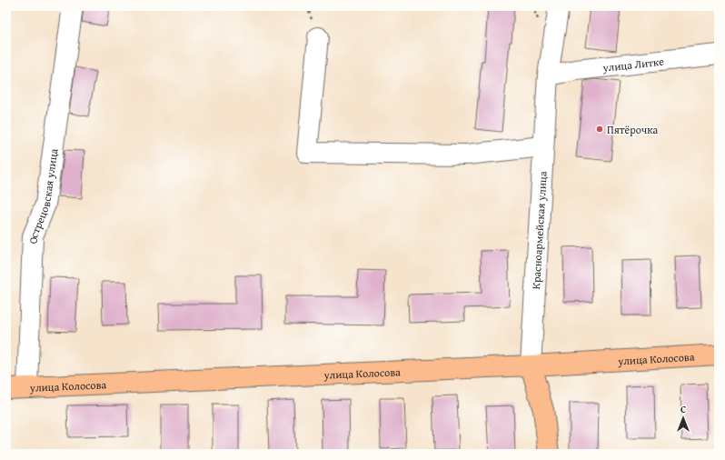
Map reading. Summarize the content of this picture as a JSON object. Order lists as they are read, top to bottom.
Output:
{
  "streets": {
    "main road": ["Красноармейская улица", "улица Колосова"],
    "street": ["улица Литке", "Острецовская улица"]
  },
  "crossings": [
    ["улица Литке", "Красноармейская улица"],
    ["Острецовская улица", "улица Колосова"],
    ["Красноармейская улица", "улица Колосова"]
  ],
  "places": ["Пятёрочка"],
  "north": "top"
}
